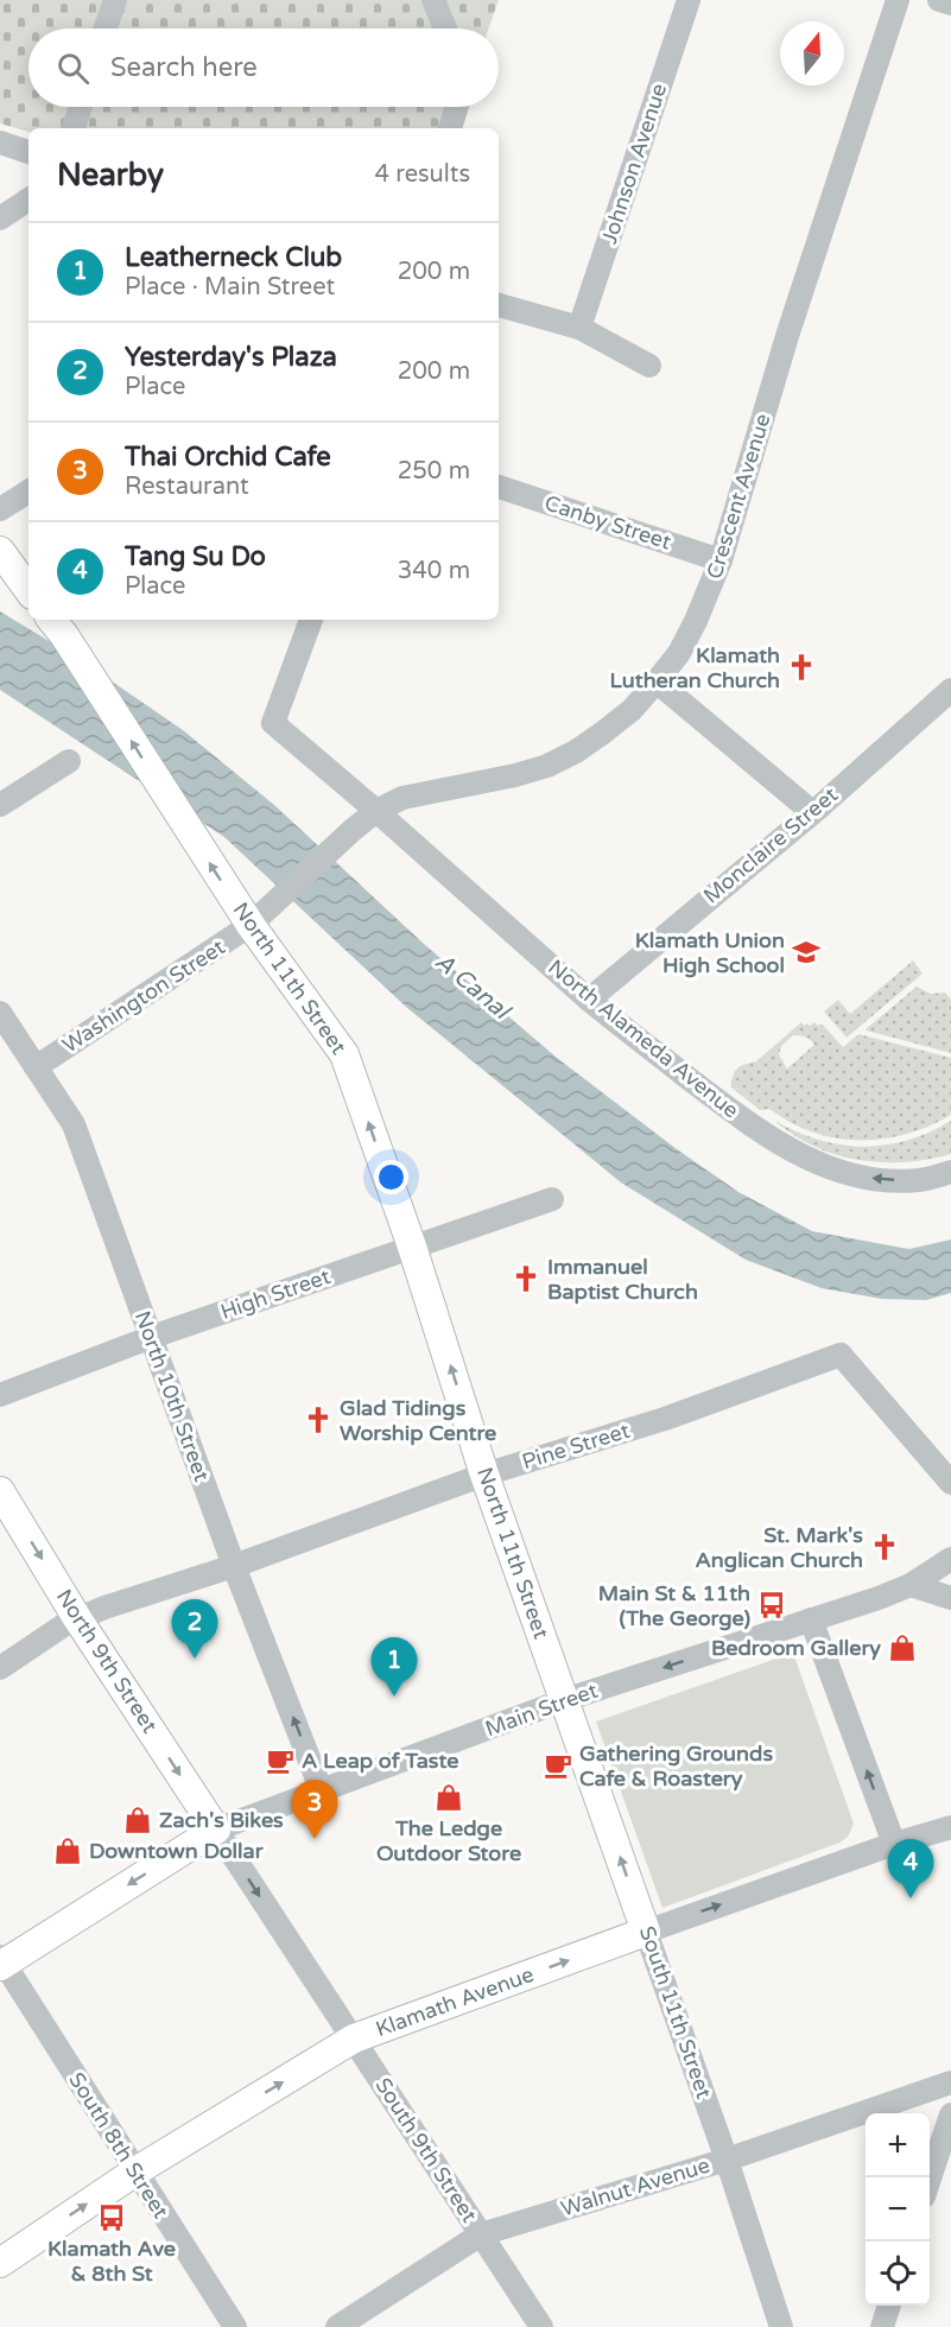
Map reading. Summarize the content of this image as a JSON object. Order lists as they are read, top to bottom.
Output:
{
  "streets": {
    "main road": [
      "North 11th Street",
      "North 9th Street",
      "Main Street",
      "Klamath Avenue",
      "South 11th Street"
    ],
    "street": [
      "Johnson Avenue",
      "Crescent Avenue",
      "Canby Street",
      "Monclaire Street",
      "Washington Street",
      "North Alameda Avenue",
      "High Street",
      "North 10th Street",
      "Pine Street",
      "South 8th Street",
      "South 9th Street",
      "Walnut Avenue"
    ]
  },
  "crossings": [
    ["Crescent Avenue", "Canby Street"],
    ["Crescent Avenue", "North 11th Street"],
    ["Crescent Avenue", "Washington Street"],
    ["Crescent Avenue", "North Alameda Avenue"],
    ["Monclaire Street", "North Alameda Avenue"],
    ["North 11th Street", "Washington Street"],
    ["North 11th Street", "High Street"],
    ["North 11th Street", "Pine Street"],
    ["North 11th Street", "Main Street"],
    ["North 11th Street", "South 11th Street"],
    ["Washington Street", "North 10th Street"],
    ["High Street", "North 10th Street"],
    ["North 10th Street", "Pine Street"],
    ["North 10th Street", "Main Street"],
    ["Pine Street", "North 9th Street"],
    ["North 9th Street", "Main Street"],
    ["North 9th Street", "South 9th Street"],
    ["Main Street", "South 11th Street"],
    ["Main Street", "South 8th Street"],
    ["Main Street", "South 9th Street"],
    ["Klamath Avenue", "South 11th Street"],
    ["Klamath Avenue", "South 8th Street"],
    ["Klamath Avenue", "South 9th Street"],
    ["South 11th Street", "Walnut Avenue"],
    ["South 9th Street", "Walnut Avenue"]
  ],
  "one_way": [
    "North 11th Street",
    "North Alameda Avenue",
    "North 9th Street",
    "Main Street",
    "Klamath Avenue",
    "South 11th Street",
    "South 9th Street"
  ],
  "water": ["A Canal"],
  "places": {
    "church": [
      "Klamath Lutheran Church",
      "Immanuel Baptist Church",
      "Glad Tidings Worship Centre",
      "St. Mark's Anglican Church"
    ],
    "school or university": ["Klamath Union High School"],
    "bus stop": ["Main St & 11th (The George)", "Klamath Ave & 8th St"],
    "shop": [
      "Bedroom Gallery",
      "The Ledge Outdoor Store",
      "Zach's Bikes",
      "Downtown Dollar"
    ],
    "cafe": ["A Leap of Taste", "Gathering Grounds Cafe & Roastery"]
  },
  "north": "top",
  "page": {
    "search": "Search here",
    "heading": ["Nearby", "4 results"],
    "list": [
      {
        "mark": "1",
        "name": "Leatherneck Club",
        "note": "Place · Main Street",
        "value": "200 m"
      },
      {
        "mark": "2",
        "name": "Yesterday's Plaza",
        "note": "Place",
        "value": "200 m"
      },
      {
        "mark": "3",
        "name": "Thai Orchid Cafe",
        "note": "Restaurant",
        "value": "250 m"
      },
      {
        "mark": "4",
        "name": "Tang Su Do",
        "note": "Place",
        "value": "340 m"
      }
    ],
    "pins": [
      "2",
      "1",
      "3",
      "4"
    ],
    "map_buttons": ["+", "−"]
  }
}
